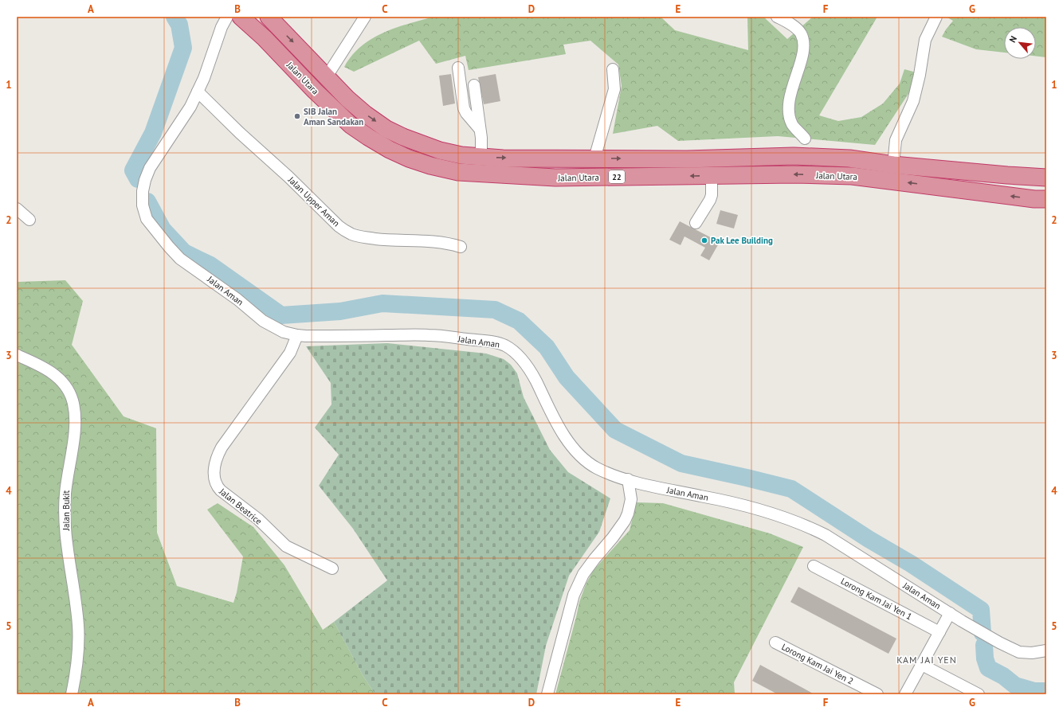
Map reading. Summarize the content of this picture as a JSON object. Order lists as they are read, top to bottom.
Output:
{
  "streets": {
    "highway": ["Jalan Utara", "22"],
    "street": [
      "Jalan Upper Aman",
      "Jalan Aman",
      "Jalan Beatrice",
      "Jalan Bukit",
      "Lorong Kam Jai Yen 1",
      "Lorong Kam Jai Yen 2"
    ]
  },
  "crossings": [
    ["Jalan Upper Aman", "Jalan Aman"],
    ["Jalan Aman", "Jalan Beatrice"]
  ],
  "districts": ["KAM JAI YEN"],
  "places": ["SIB Jalan Aman Sandakan", "Pak Lee Building"],
  "north": "top left",
  "grid": {
    "columns": [
      "A",
      "B",
      "C",
      "D",
      "E",
      "F",
      "G"
    ],
    "rows": [
      "1",
      "2",
      "3",
      "4",
      "5"
    ]
  }
}
